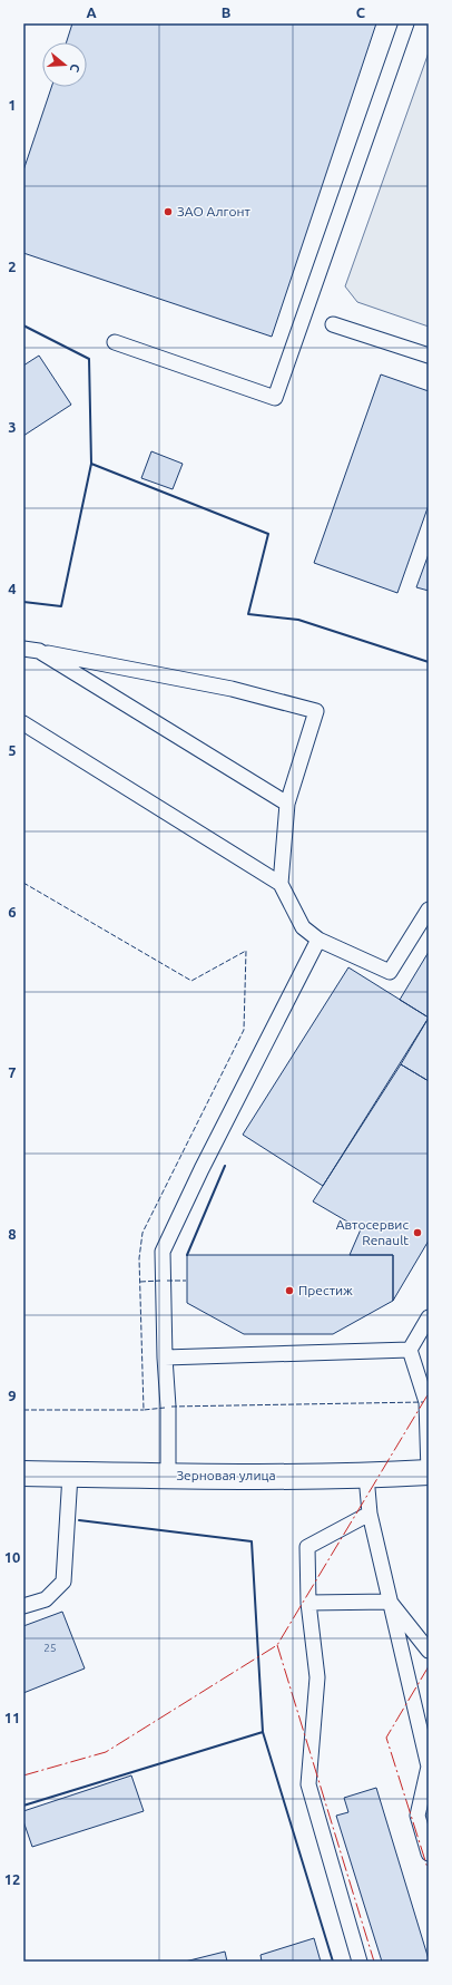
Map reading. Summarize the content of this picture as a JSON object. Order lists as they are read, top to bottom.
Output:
{
  "streets": {
    "main road": ["Зерновая улица"]
  },
  "places": ["ЗАО Алгонт", "Автосервис Renault", "Престиж"],
  "house_numbers": ["25"],
  "north": "right",
  "grid": {
    "columns": ["A", "B", "C"],
    "rows": [
      "1",
      "2",
      "3",
      "4",
      "5",
      "6",
      "7",
      "8",
      "9",
      "10",
      "11",
      "12"
    ]
  }
}
